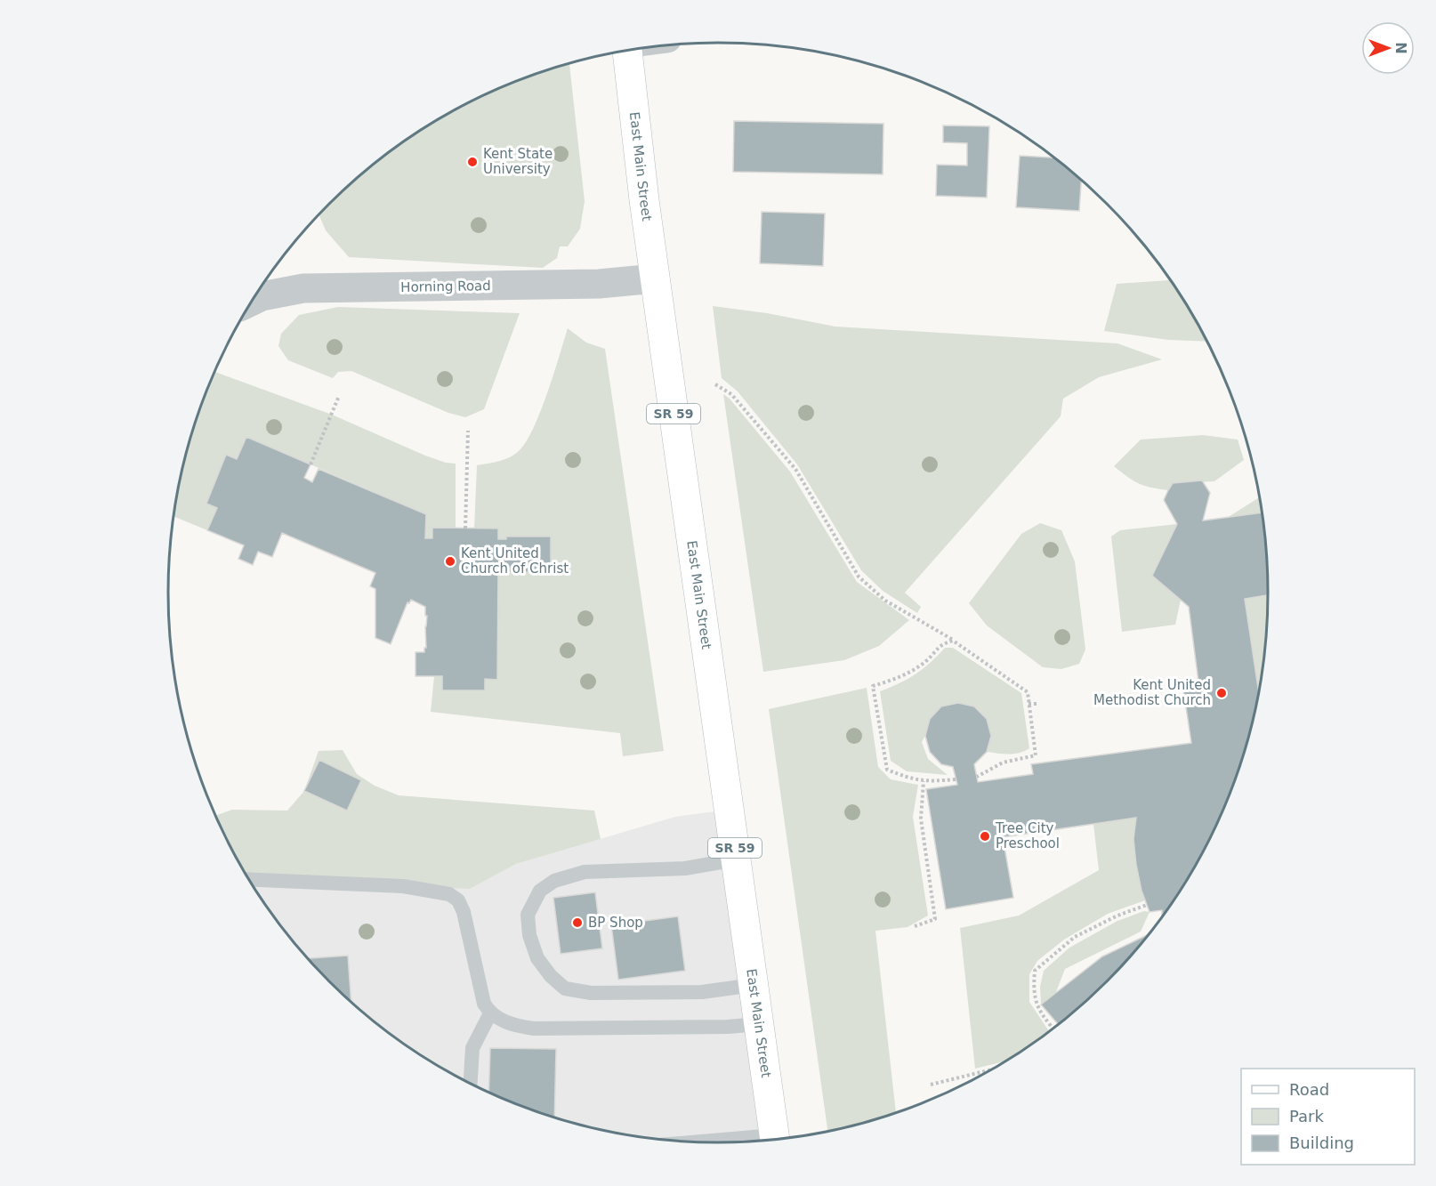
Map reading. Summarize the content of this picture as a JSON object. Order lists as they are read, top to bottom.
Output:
{
  "streets": {
    "main road": ["East Main Street", "SR 59"],
    "street": ["Horning Road"]
  },
  "crossings": [
    ["East Main Street", "Horning Road"]
  ],
  "places": [
    "Kent State University",
    "Kent United Church of Christ",
    "Kent United Methodist Church",
    "Tree City Preschool",
    "BP Shop"
  ],
  "legend": ["Road", "Park", "Building"],
  "north": "right"
}
